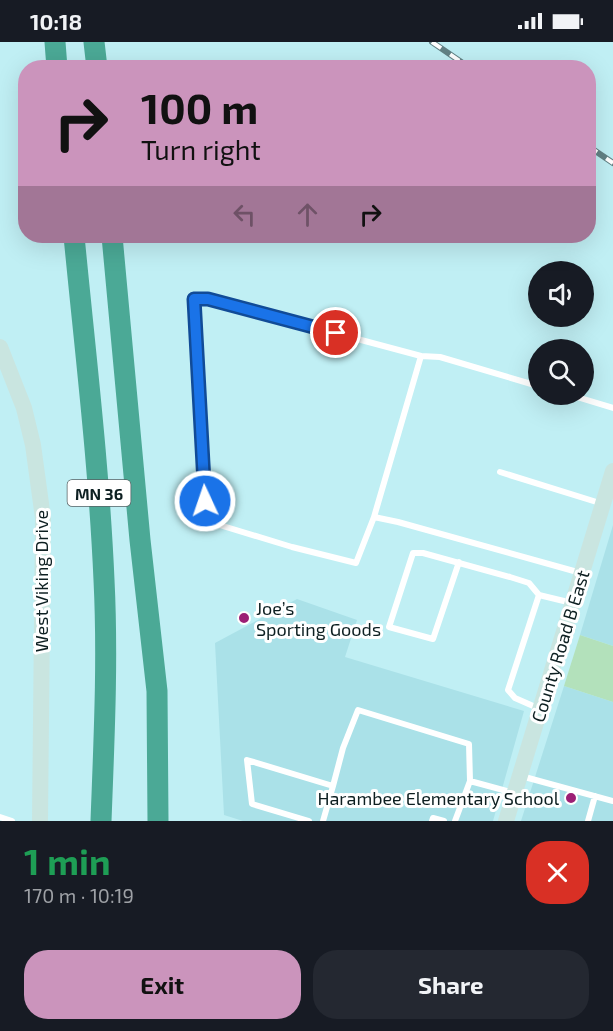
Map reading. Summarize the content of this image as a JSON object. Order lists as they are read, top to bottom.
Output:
{
  "streets": {
    "highway": ["MN 36"],
    "street": ["West Viking Drive", "County Road B East"]
  },
  "places": ["Joe’s Sporting Goods", "Harambee Elementary School"],
  "page": {
    "status": "10:18",
    "turn": ["100 m", "Turn right"],
    "heading": ["1 min", "170 m · 10:19"],
    "buttons": ["Exit", "Share"]
  }
}
